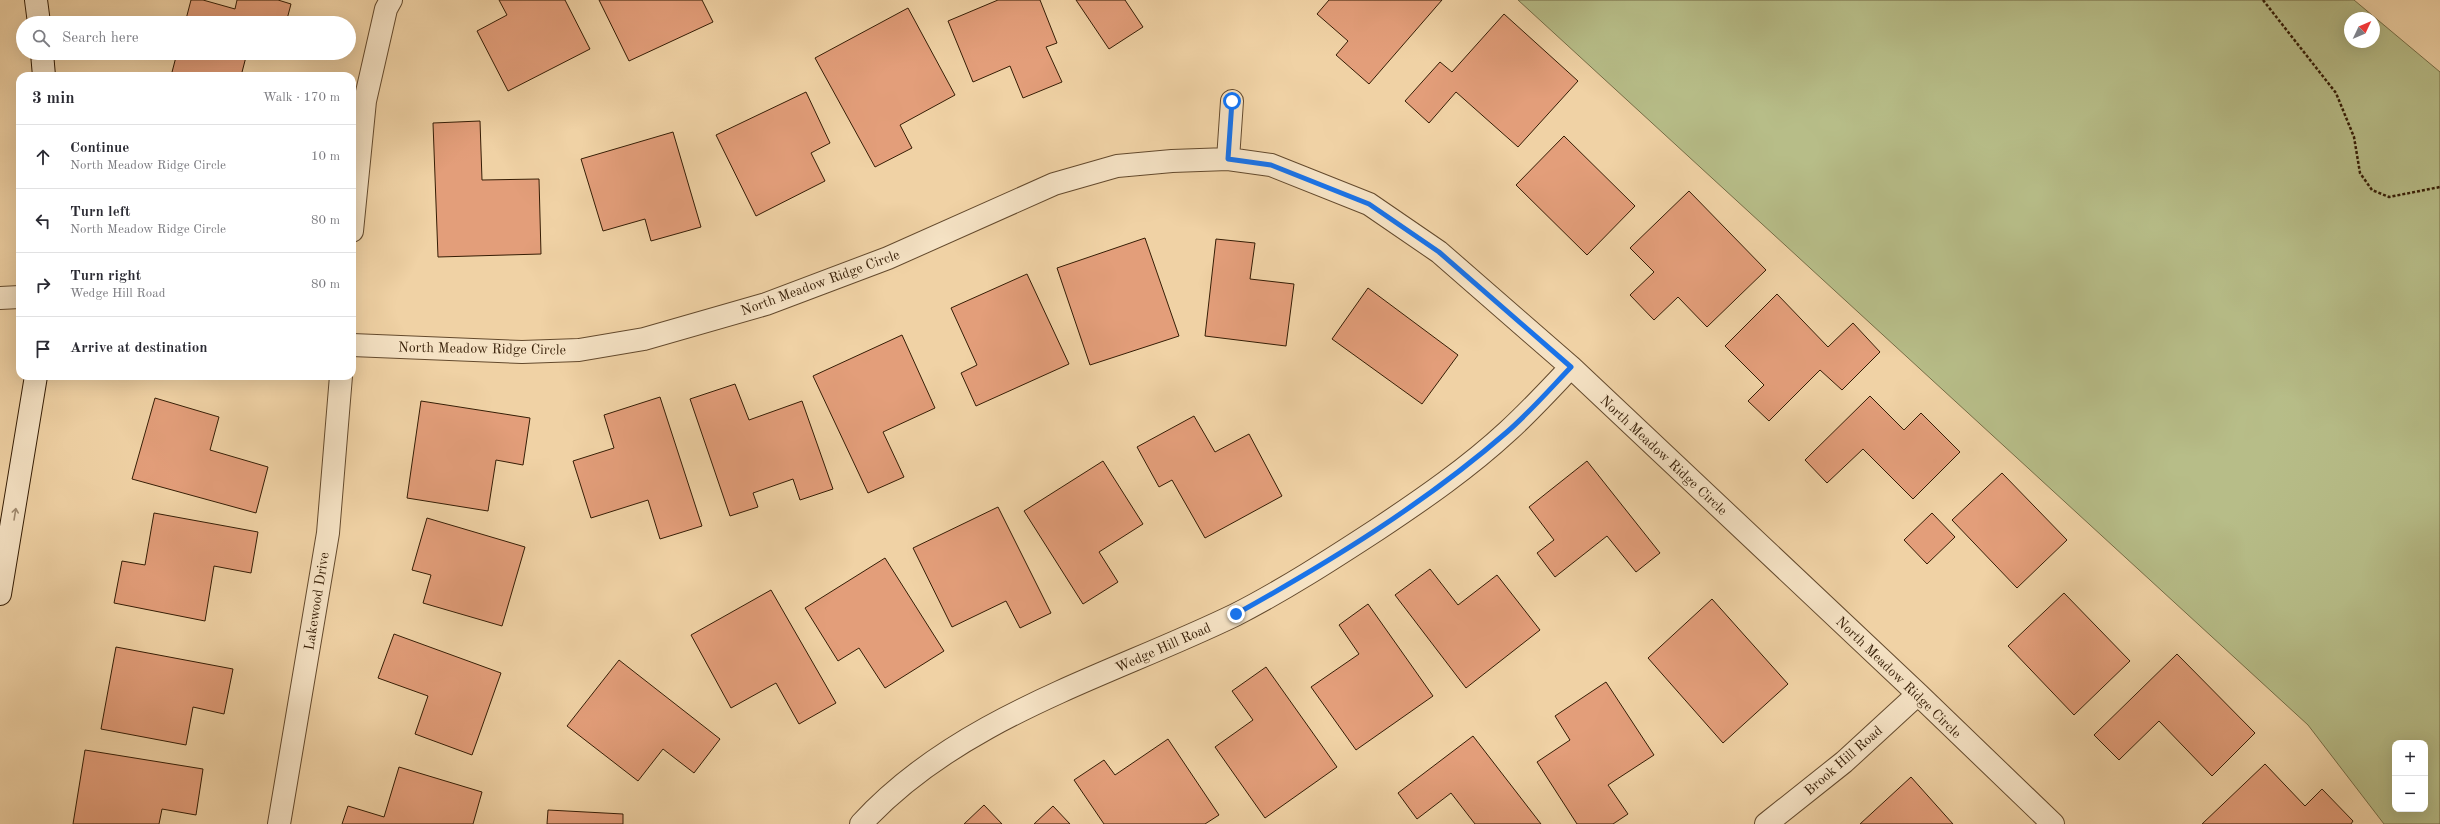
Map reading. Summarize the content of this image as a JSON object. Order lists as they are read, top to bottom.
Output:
{
  "streets": {
    "street": [
      "North Meadow Ridge Circle",
      "Lakewood Drive",
      "Wedge Hill Road",
      "Brook Hill Road"
    ]
  },
  "crossings": [
    ["North Meadow Ridge Circle", "Wedge Hill Road"],
    ["North Meadow Ridge Circle", "Brook Hill Road"]
  ],
  "north": "top right",
  "page": {
    "search": "Search here",
    "heading": ["3 min", "Walk · 170 m"],
    "list": [
      ["Continue", "North Meadow Ridge Circle", "10 m"],
      ["Turn left", "North Meadow Ridge Circle", "80 m"],
      ["Turn right", "Wedge Hill Road", "80 m"],
      "Arrive at destination"
    ],
    "map_buttons": ["+", "−"]
  }
}
